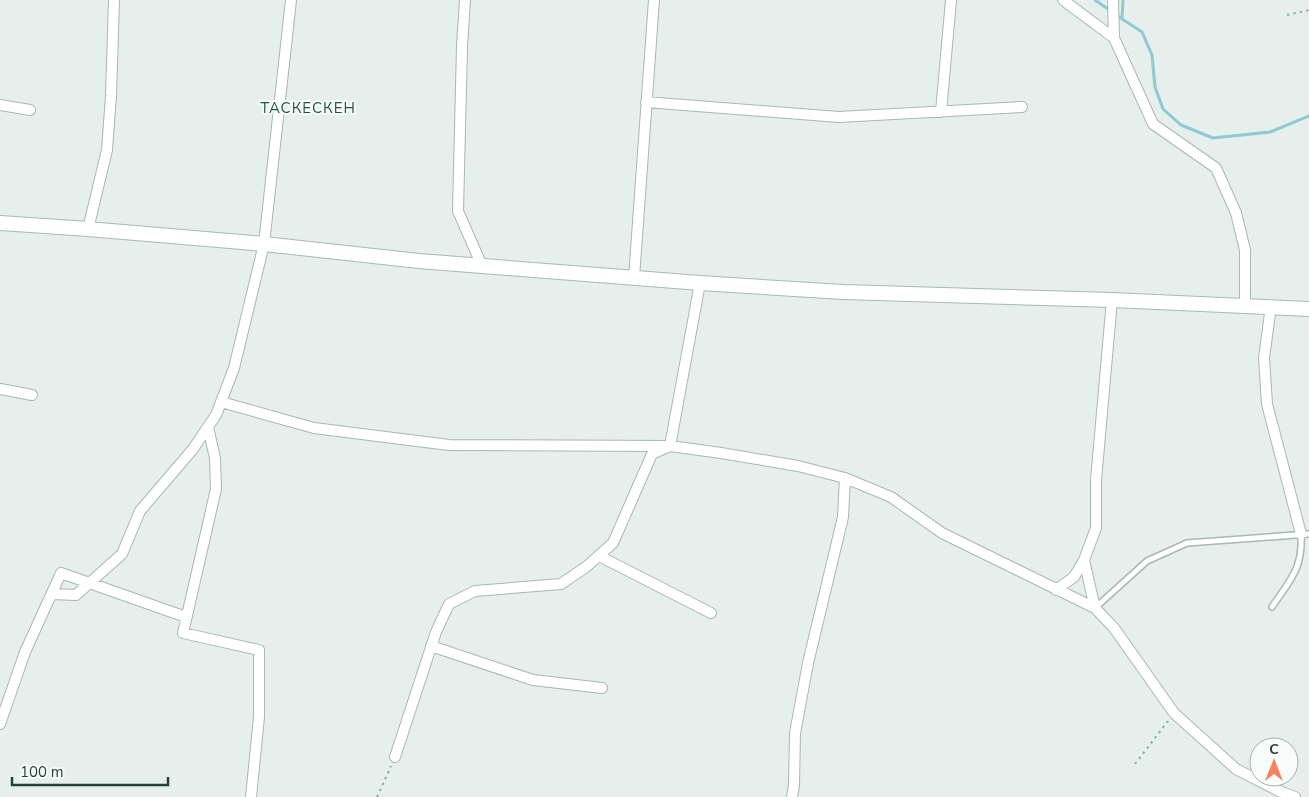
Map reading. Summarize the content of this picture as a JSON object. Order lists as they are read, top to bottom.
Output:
{
  "districts": ["ТАСКЕСКЕН"],
  "scale_bar": "100 m",
  "north": "top"
}
